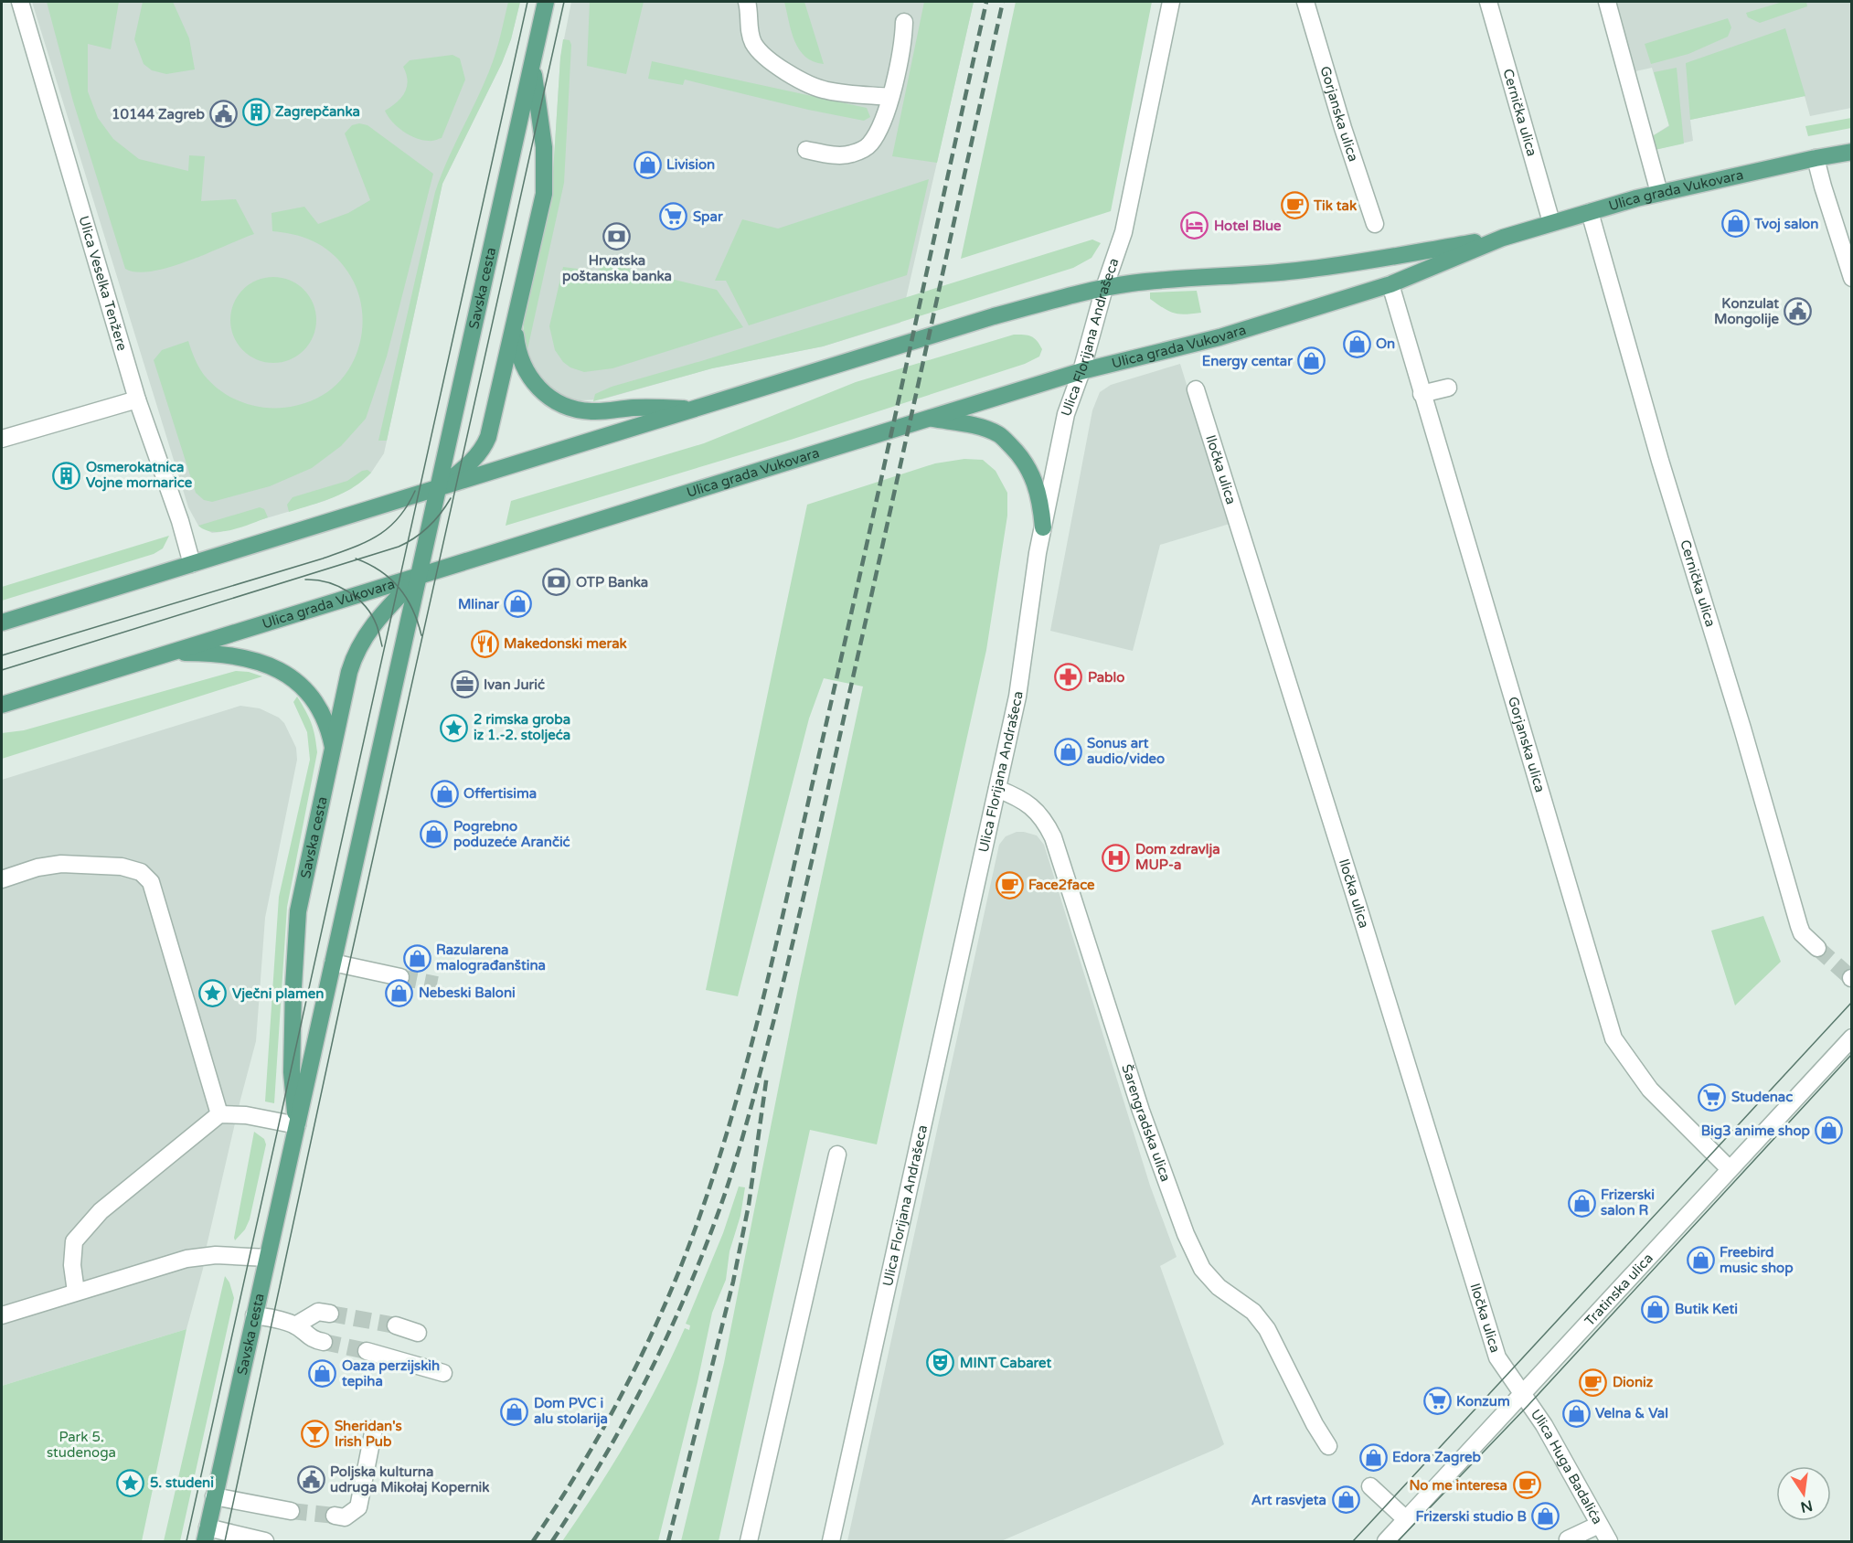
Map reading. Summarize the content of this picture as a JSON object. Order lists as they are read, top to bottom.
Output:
{
  "streets": {
    "main road": ["Ulica grada Vukovara", "Savska cesta"],
    "street": [
      "Cernička ulica",
      "Gorjanska ulica",
      "Ulica Veselka Tenžere",
      "Ulica Florijana Andrašeca",
      "Iločka ulica",
      "Šarengradska ulica",
      "Tratinska ulica",
      "Ulica Huga Badalića"
    ]
  },
  "crossings": [
    ["Cernička ulica", "Ulica grada Vukovara"],
    ["Gorjanska ulica", "Ulica grada Vukovara"],
    ["Gorjanska ulica", "Tratinska ulica"],
    ["Ulica grada Vukovara", "Ulica Veselka Tenžere"],
    ["Ulica grada Vukovara", "Savska cesta"],
    ["Ulica grada Vukovara", "Ulica Florijana Andrašeca"],
    ["Ulica Florijana Andrašeca", "Šarengradska ulica"],
    ["Iločka ulica", "Tratinska ulica"],
    ["Iločka ulica", "Ulica Huga Badalića"],
    ["Tratinska ulica", "Ulica Huga Badalića"]
  ],
  "parks": ["Park 5. studenoga"],
  "places": {
    "building": ["Zagrepčanka", "Osmerokatnica Vojne mornarice"],
    "public building": ["10144 Zagreb", "Konzulat Mongolije", "Poljska kulturna udruga Mikołaj Kopernik"],
    "shop": [
      "Livision",
      "Tvoj salon",
      "On",
      "Energy centar",
      "Mlinar",
      "Sonus art audio/video",
      "Offertisima",
      "Pogrebno poduzeće Arančić",
      "Razularena malograđanština",
      "Nebeski Baloni",
      "Big3 anime shop",
      "Frizerski salon R",
      "Freebird music shop",
      "Butik Keti",
      "Oaza perzijskih tepiha",
      "Dom PVC i alu stolarija",
      "Velna & Val",
      "Edora Zagreb",
      "Art rasvjeta",
      "Frizerski studio B"
    ],
    "cafe": [
      "Tik tak",
      "Face2face",
      "Dioniz",
      "No me interesa"
    ],
    "supermarket": ["Spar", "Studenac", "Konzum"],
    "hotel": ["Hotel Blue"],
    "bank": ["Hrvatska poštanska banka", "OTP Banka"],
    "restaurant": ["Makedonski merak"],
    "pharmacy": ["Pablo"],
    "office": ["Ivan Jurić"],
    "place": ["2 rimska groba iz 1.-2. stoljeća", "Vječni plamen", "5. studeni"],
    "hospital": ["Dom zdravlja MUP-a"],
    "theatre": ["MINT Cabaret"],
    "bar": ["Sheridan's Irish Pub"]
  },
  "north": "bottom"
}
